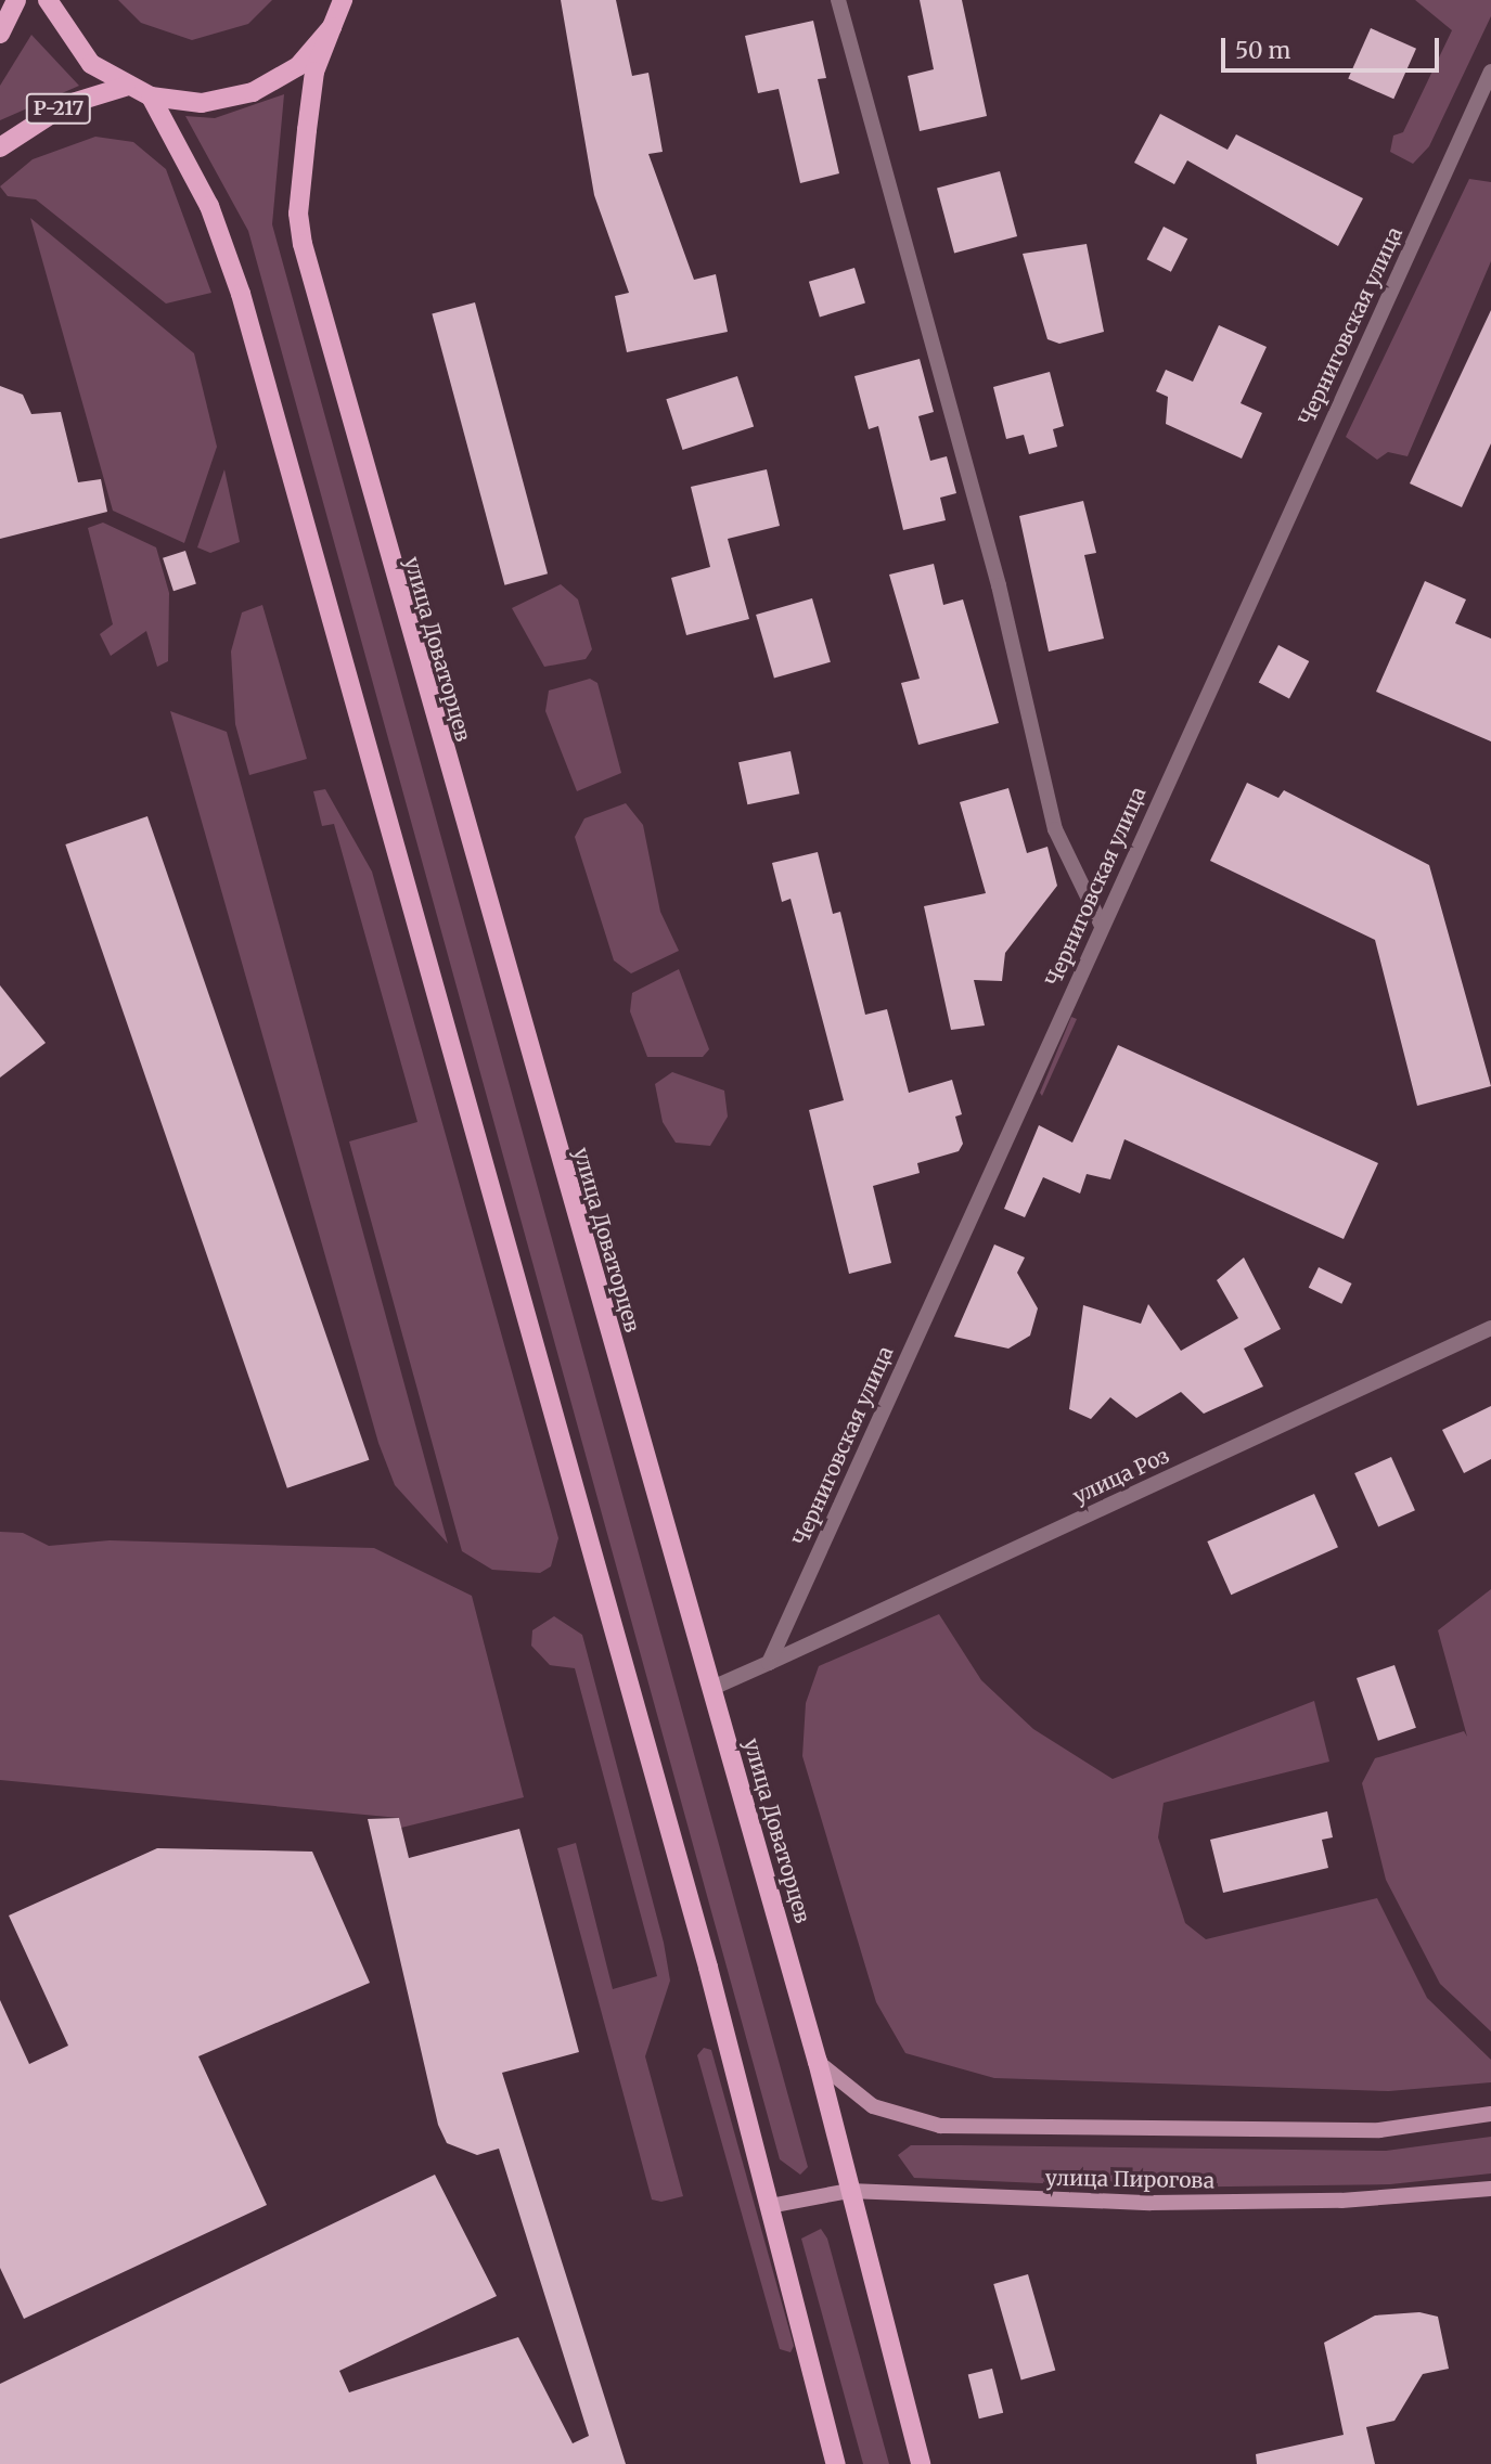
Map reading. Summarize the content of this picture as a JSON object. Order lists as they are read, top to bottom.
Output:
{
  "streets": {
    "main road": ["Р-217", "улица Доваторцев", "улица Пирогова"],
    "street": ["Черниговская улица", "улица Роз"]
  },
  "crossings": [
    ["Черниговская улица", "улица Роз"],
    ["улица Доваторцев", "улица Пирогова"]
  ],
  "scale_bar": "50 m"
}
